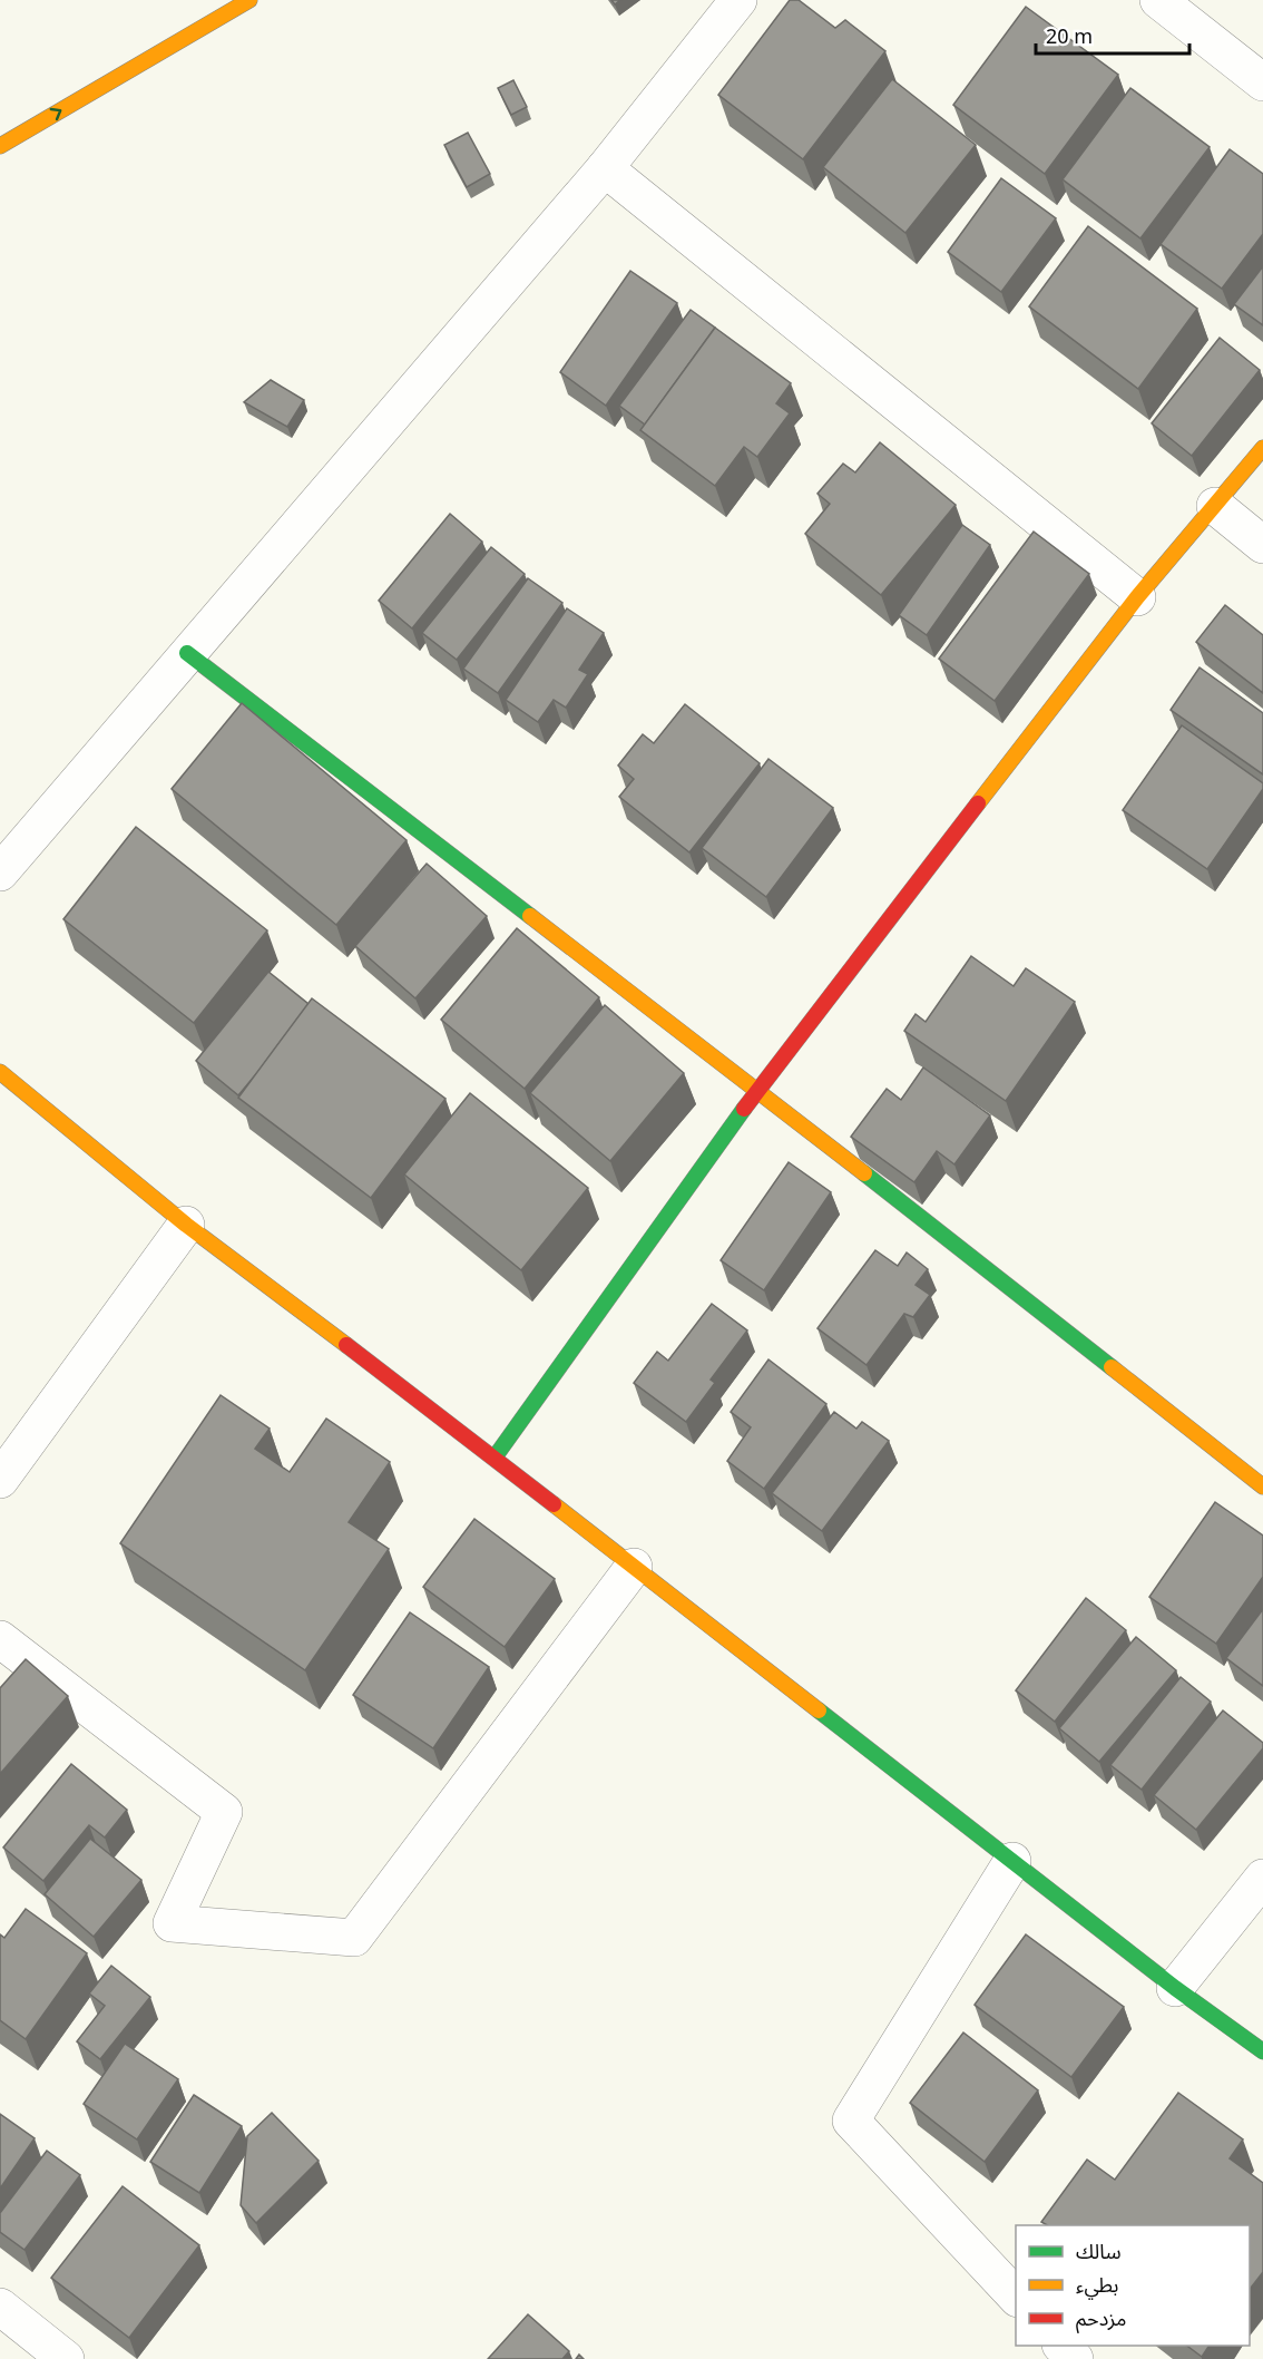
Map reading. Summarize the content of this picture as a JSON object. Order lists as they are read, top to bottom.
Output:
{
  "legend": ["سالك", "بطيء", "مزدحم"],
  "scale_bar": "20 m"
}
